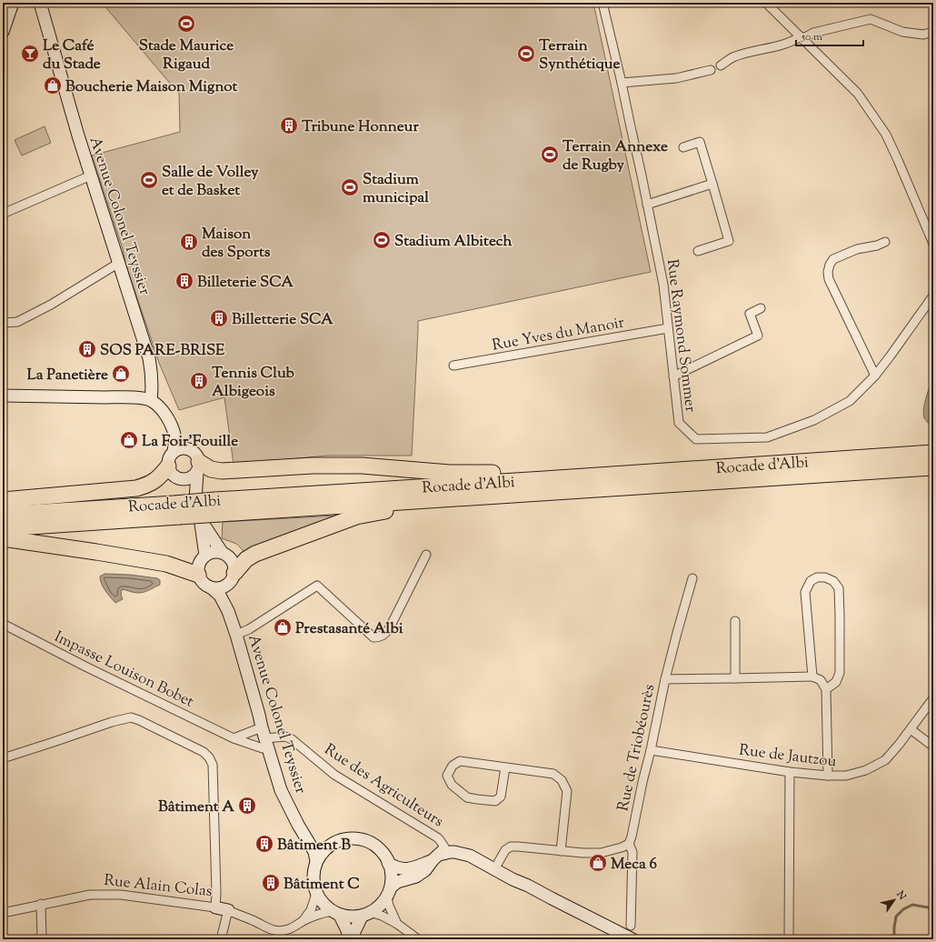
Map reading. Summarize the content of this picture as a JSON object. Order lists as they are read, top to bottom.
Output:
{
  "streets": {
    "highway": ["Rocade d'Albi"],
    "main road": ["Avenue Colonel Teyssier", "Rue des Agriculteurs", "Rue Alain Colas"],
    "street": [
      "Rue Yves du Manoir",
      "Rue Raymond Sommer",
      "Impasse Louison Bobet",
      "Rue de Triobéourès",
      "Rue de Jautzou"
    ]
  },
  "crossings": [
    ["Avenue Colonel Teyssier", "Impasse Louison Bobet"],
    ["Avenue Colonel Teyssier", "Rue des Agriculteurs"],
    ["Avenue Colonel Teyssier", "Rue Alain Colas"],
    ["Rue Yves du Manoir", "Rue Raymond Sommer"],
    ["Impasse Louison Bobet", "Rue des Agriculteurs"],
    ["Rue de Triobéourès", "Rue de Jautzou"],
    ["Rue des Agriculteurs", "Rue Alain Colas"]
  ],
  "places": {
    "sports": [
      "Stade Maurice Rigaud",
      "Terrain Synthétique",
      "Terrain Annexe de Rugby",
      "Salle de Volley et de Basket",
      "Stadium municipal",
      "Stadium Albitech"
    ],
    "bar": ["Le Café du Stade"],
    "shop": [
      "Boucherie Maison Mignot",
      "La Panetière",
      "La Foir'Fouille",
      "Prestasanté Albi",
      "Meca 6"
    ],
    "building": [
      "Tribune Honneur",
      "Maison des Sports",
      "Billeterie SCA",
      "Billetterie SCA",
      "SOS PARE-BRISE",
      "Tennis Club Albigeois",
      "Bâtiment A",
      "Bâtiment B",
      "Bâtiment C"
    ]
  },
  "scale_bar": "50 m",
  "north": "top right"
}
